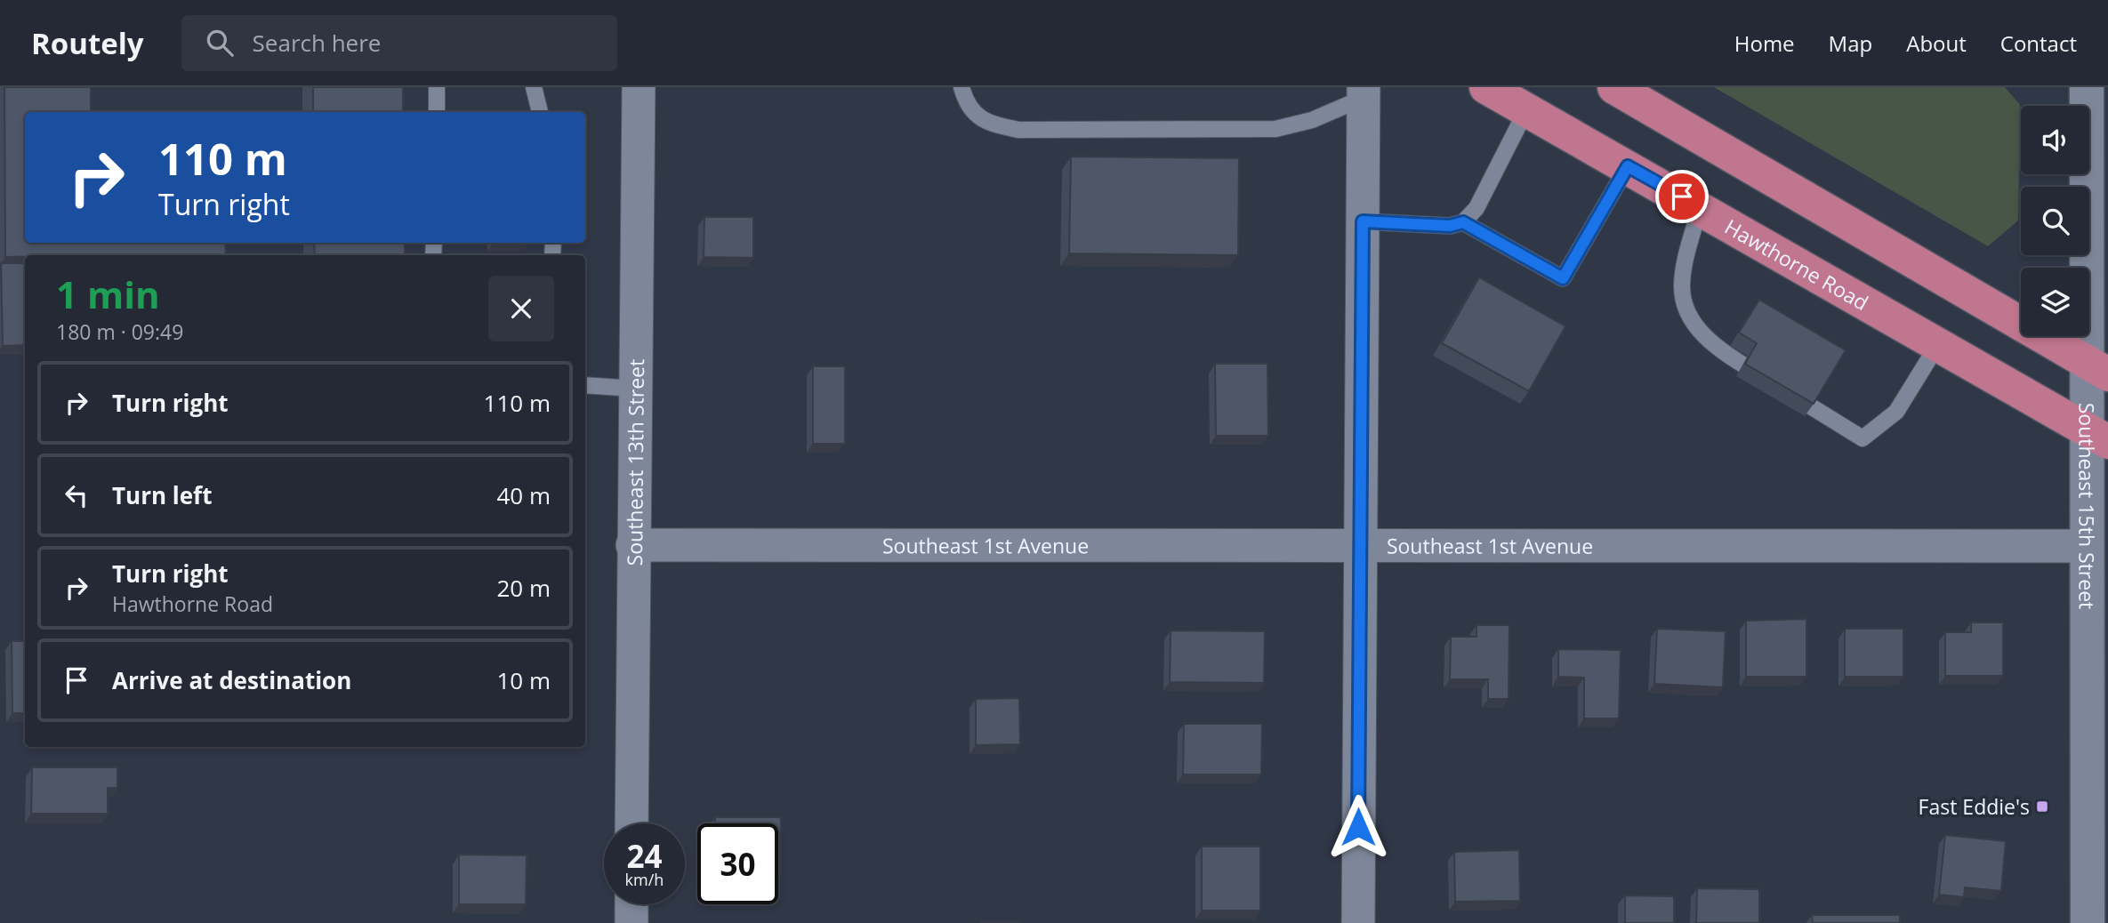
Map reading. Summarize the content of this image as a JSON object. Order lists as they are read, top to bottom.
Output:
{
  "streets": {
    "highway": ["Hawthorne Road"],
    "street": ["Southeast 13th Street", "Southeast 15th Street", "Southeast 1st Avenue"]
  },
  "crossings": [
    ["Hawthorne Road", "Southeast 15th Street"],
    ["Southeast 13th Street", "Southeast 1st Avenue"],
    ["Southeast 15th Street", "Southeast 1st Avenue"]
  ],
  "places": {
    "transit": ["Fast Eddie's"]
  },
  "page": {
    "header": "Routely",
    "search": "Search here",
    "nav": [
      "Home",
      "Map",
      "About",
      "Contact"
    ],
    "turn": ["110 m", "Turn right"],
    "heading": ["1 min", "180 m · 09:49"],
    "list": [
      {
        "name": "Turn right",
        "value": "110 m"
      },
      {
        "name": "Turn left",
        "value": "40 m"
      },
      {
        "name": "Turn right",
        "note": "Hawthorne Road",
        "value": "20 m"
      },
      {
        "name": "Arrive at destination",
        "value": "10 m"
      }
    ],
    "speed": "24 km/h",
    "limit": "30"
  }
}
